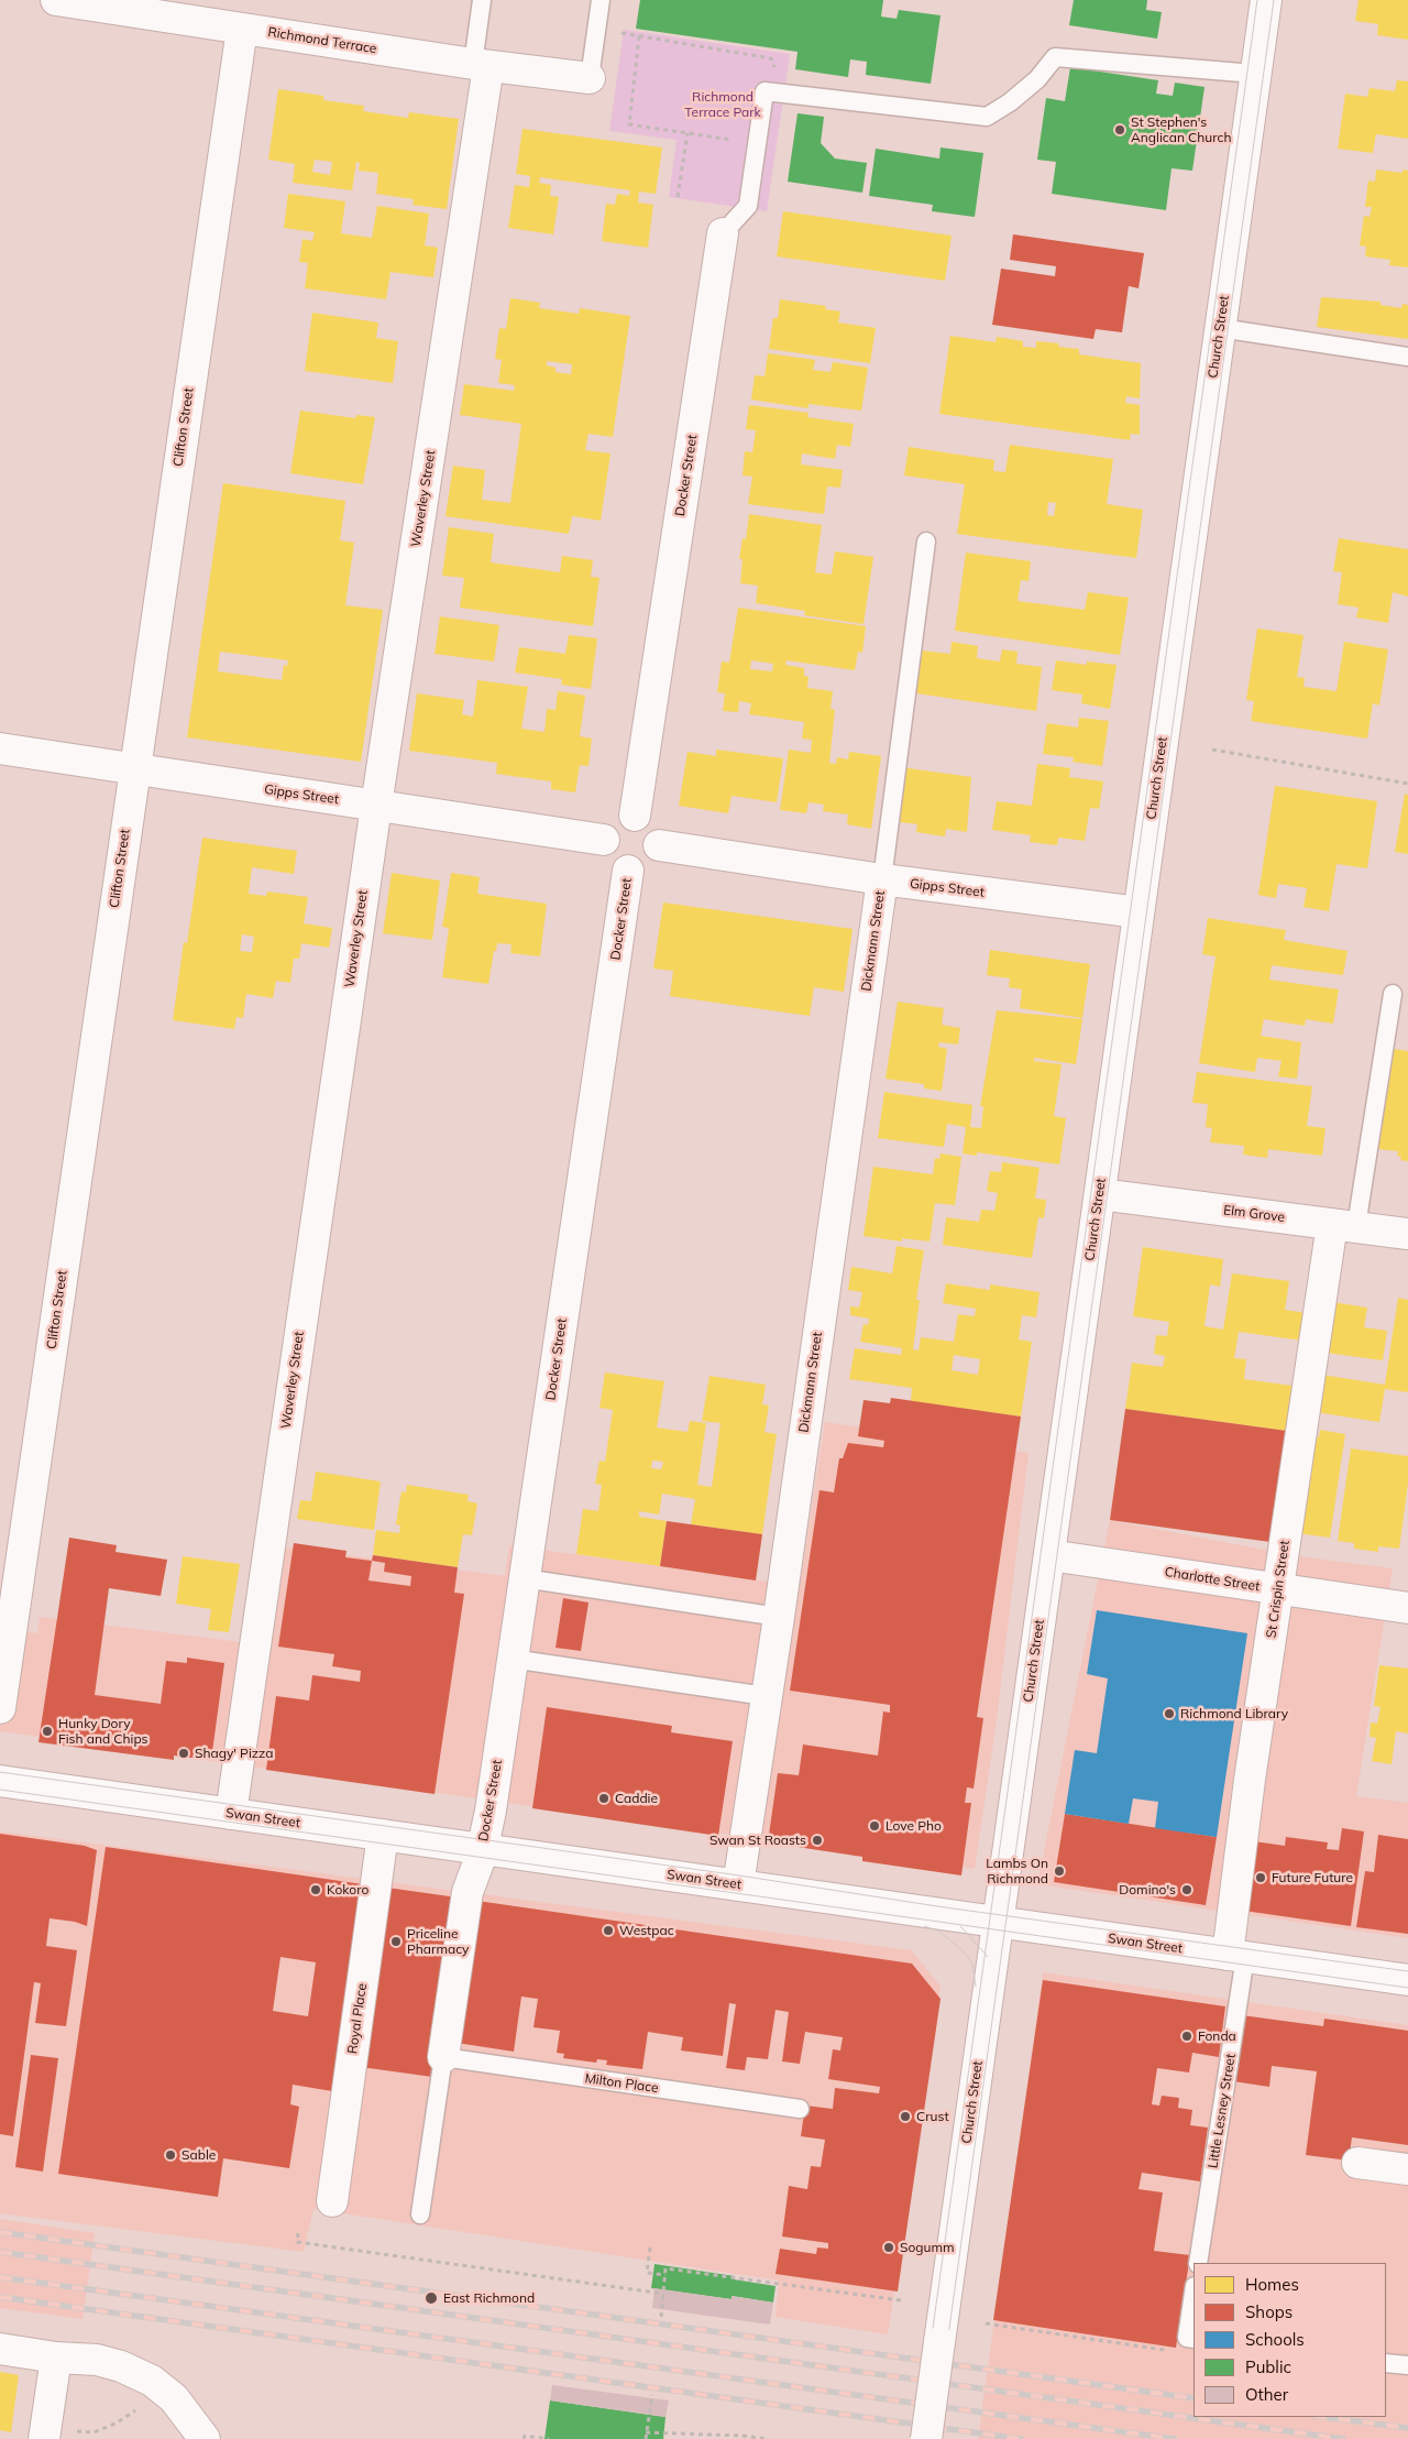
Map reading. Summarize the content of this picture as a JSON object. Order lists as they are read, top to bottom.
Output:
{
  "streets": {
    "street": [
      "Richmond Terrace",
      "Church Street",
      "Clifton Street",
      "Docker Street",
      "Waverley Street",
      "Gipps Street",
      "Dickmann Street",
      "Elm Grove",
      "Charlotte Street",
      "St Crispin Street",
      "Swan Street",
      "Royal Place"
    ],
    "lane": ["Milton Place", "Little Lesney Street"]
  },
  "crossings": [
    ["Richmond Terrace", "Clifton Street"],
    ["Richmond Terrace", "Waverley Street"],
    ["Church Street", "Gipps Street"],
    ["Church Street", "Elm Grove"],
    ["Church Street", "Charlotte Street"],
    ["Church Street", "Swan Street"],
    ["Clifton Street", "Gipps Street"],
    ["Docker Street", "Gipps Street"],
    ["Docker Street", "Swan Street"],
    ["Docker Street", "Milton Place"],
    ["Waverley Street", "Gipps Street"],
    ["Waverley Street", "Swan Street"],
    ["Gipps Street", "Dickmann Street"],
    ["Dickmann Street", "Swan Street"],
    ["Elm Grove", "St Crispin Street"],
    ["Charlotte Street", "St Crispin Street"],
    ["St Crispin Street", "Swan Street"],
    ["St Crispin Street", "Little Lesney Street"],
    ["Swan Street", "Royal Place"],
    ["Swan Street", "Little Lesney Street"]
  ],
  "parks": ["Richmond Terrace Park"],
  "places": [
    "St Stephen's Anglican Church",
    "Richmond Library",
    "Hunky Dory Fish and Chips",
    "Shagy' Pizza",
    "Caddie",
    "Love Pho",
    "Swan St Roasts",
    "Lambs On Richmond",
    "Future Future",
    "Kokoro",
    "Domino's",
    "Westpac",
    "Priceline Pharmacy",
    "Fonda",
    "Crust",
    "Sable",
    "Sogumm",
    "East Richmond"
  ],
  "legend": [
    "Homes",
    "Shops",
    "Schools",
    "Public",
    "Other"
  ]
}
